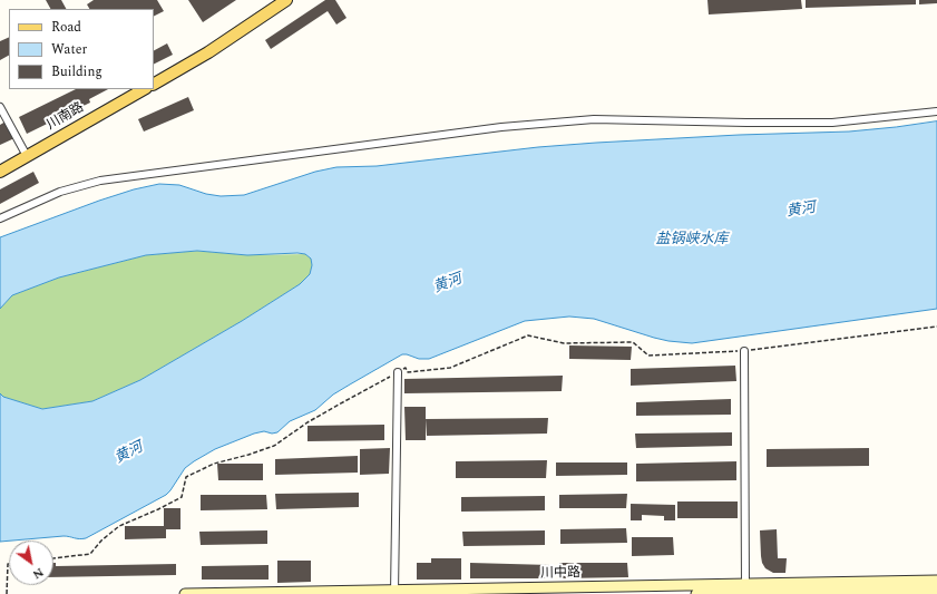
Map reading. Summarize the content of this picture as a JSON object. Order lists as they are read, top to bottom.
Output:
{
  "streets": {
    "main road": ["川南路"],
    "street": ["川中路"]
  },
  "water": ["黄河", "盐锅峡水库"],
  "legend": ["Road", "Water", "Building"],
  "north": "bottom right"
}
